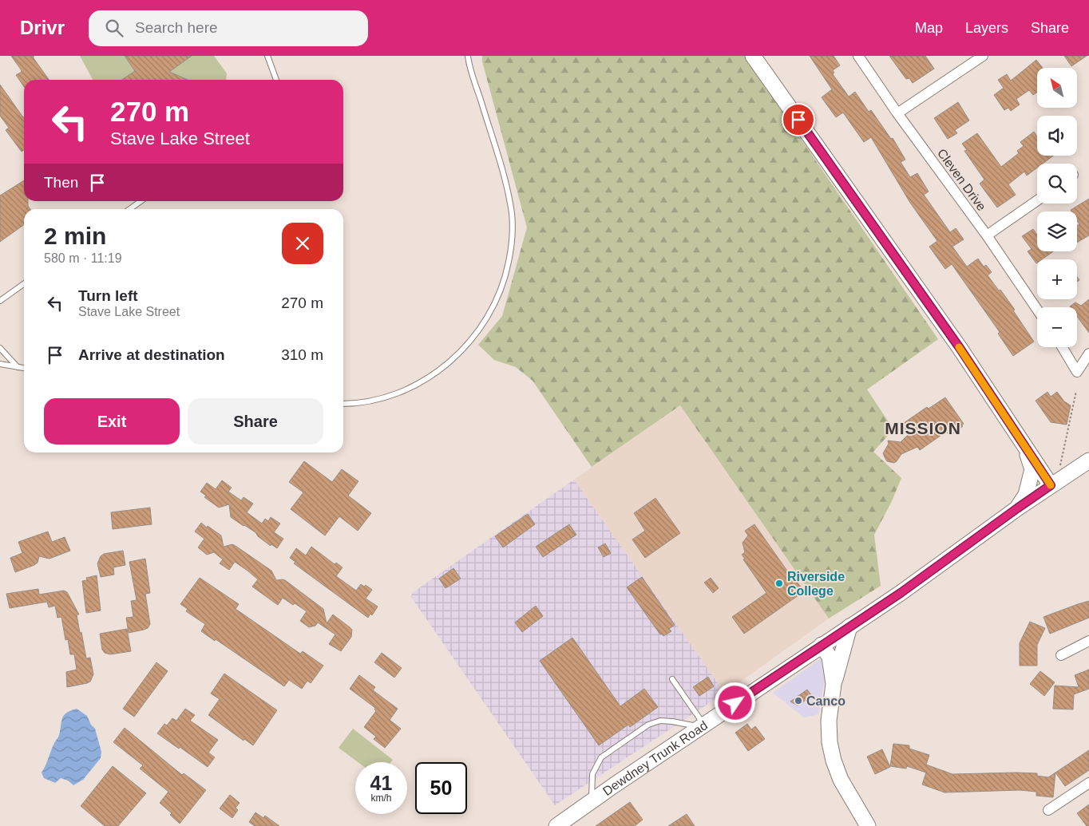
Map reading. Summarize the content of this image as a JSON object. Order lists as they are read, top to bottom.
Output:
{
  "streets": {
    "main road": ["Dewdney Trunk Road"],
    "street": ["Cleven Drive"]
  },
  "districts": ["MISSION"],
  "places": ["Riverside College", "Canco"],
  "north": "top left",
  "page": {
    "header": "Drivr",
    "search": "Search here",
    "nav": ["Map", "Layers", "Share"],
    "map_buttons": ["+", "−"],
    "turn": ["270 m", "Stave Lake Street"],
    "then": "Then",
    "heading": ["2 min", "580 m · 11:19"],
    "list": [
      {
        "name": "Turn left",
        "note": "Stave Lake Street",
        "value": "270 m"
      },
      {
        "name": "Arrive at destination",
        "value": "310 m"
      }
    ],
    "buttons": ["Exit", "Share"],
    "speed": "41 km/h",
    "limit": "50"
  }
}
